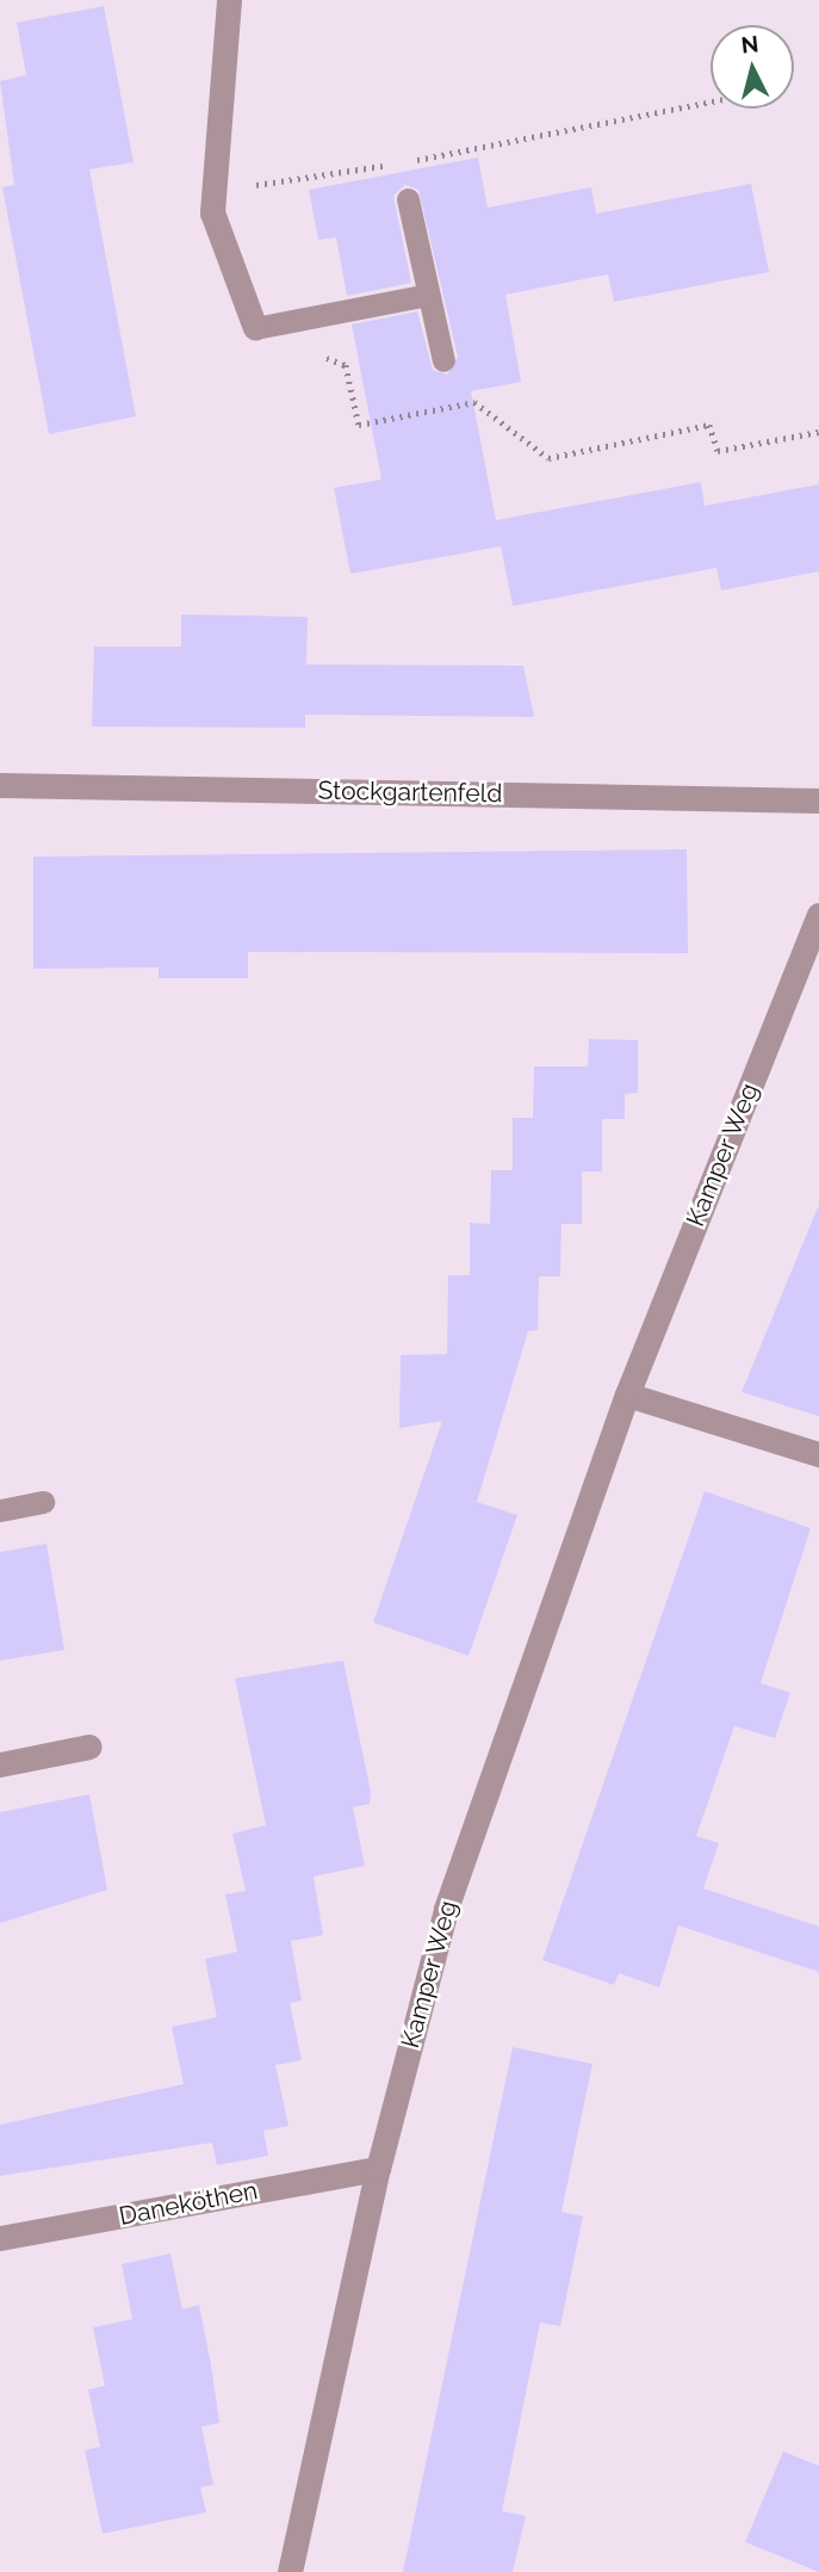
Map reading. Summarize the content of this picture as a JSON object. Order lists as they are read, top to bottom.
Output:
{
  "streets": {
    "street": ["Stockgartenfeld", "Kamper Weg", "Daneköthen"]
  },
  "crossings": [
    ["Kamper Weg", "Daneköthen"]
  ],
  "north": "top"
}
